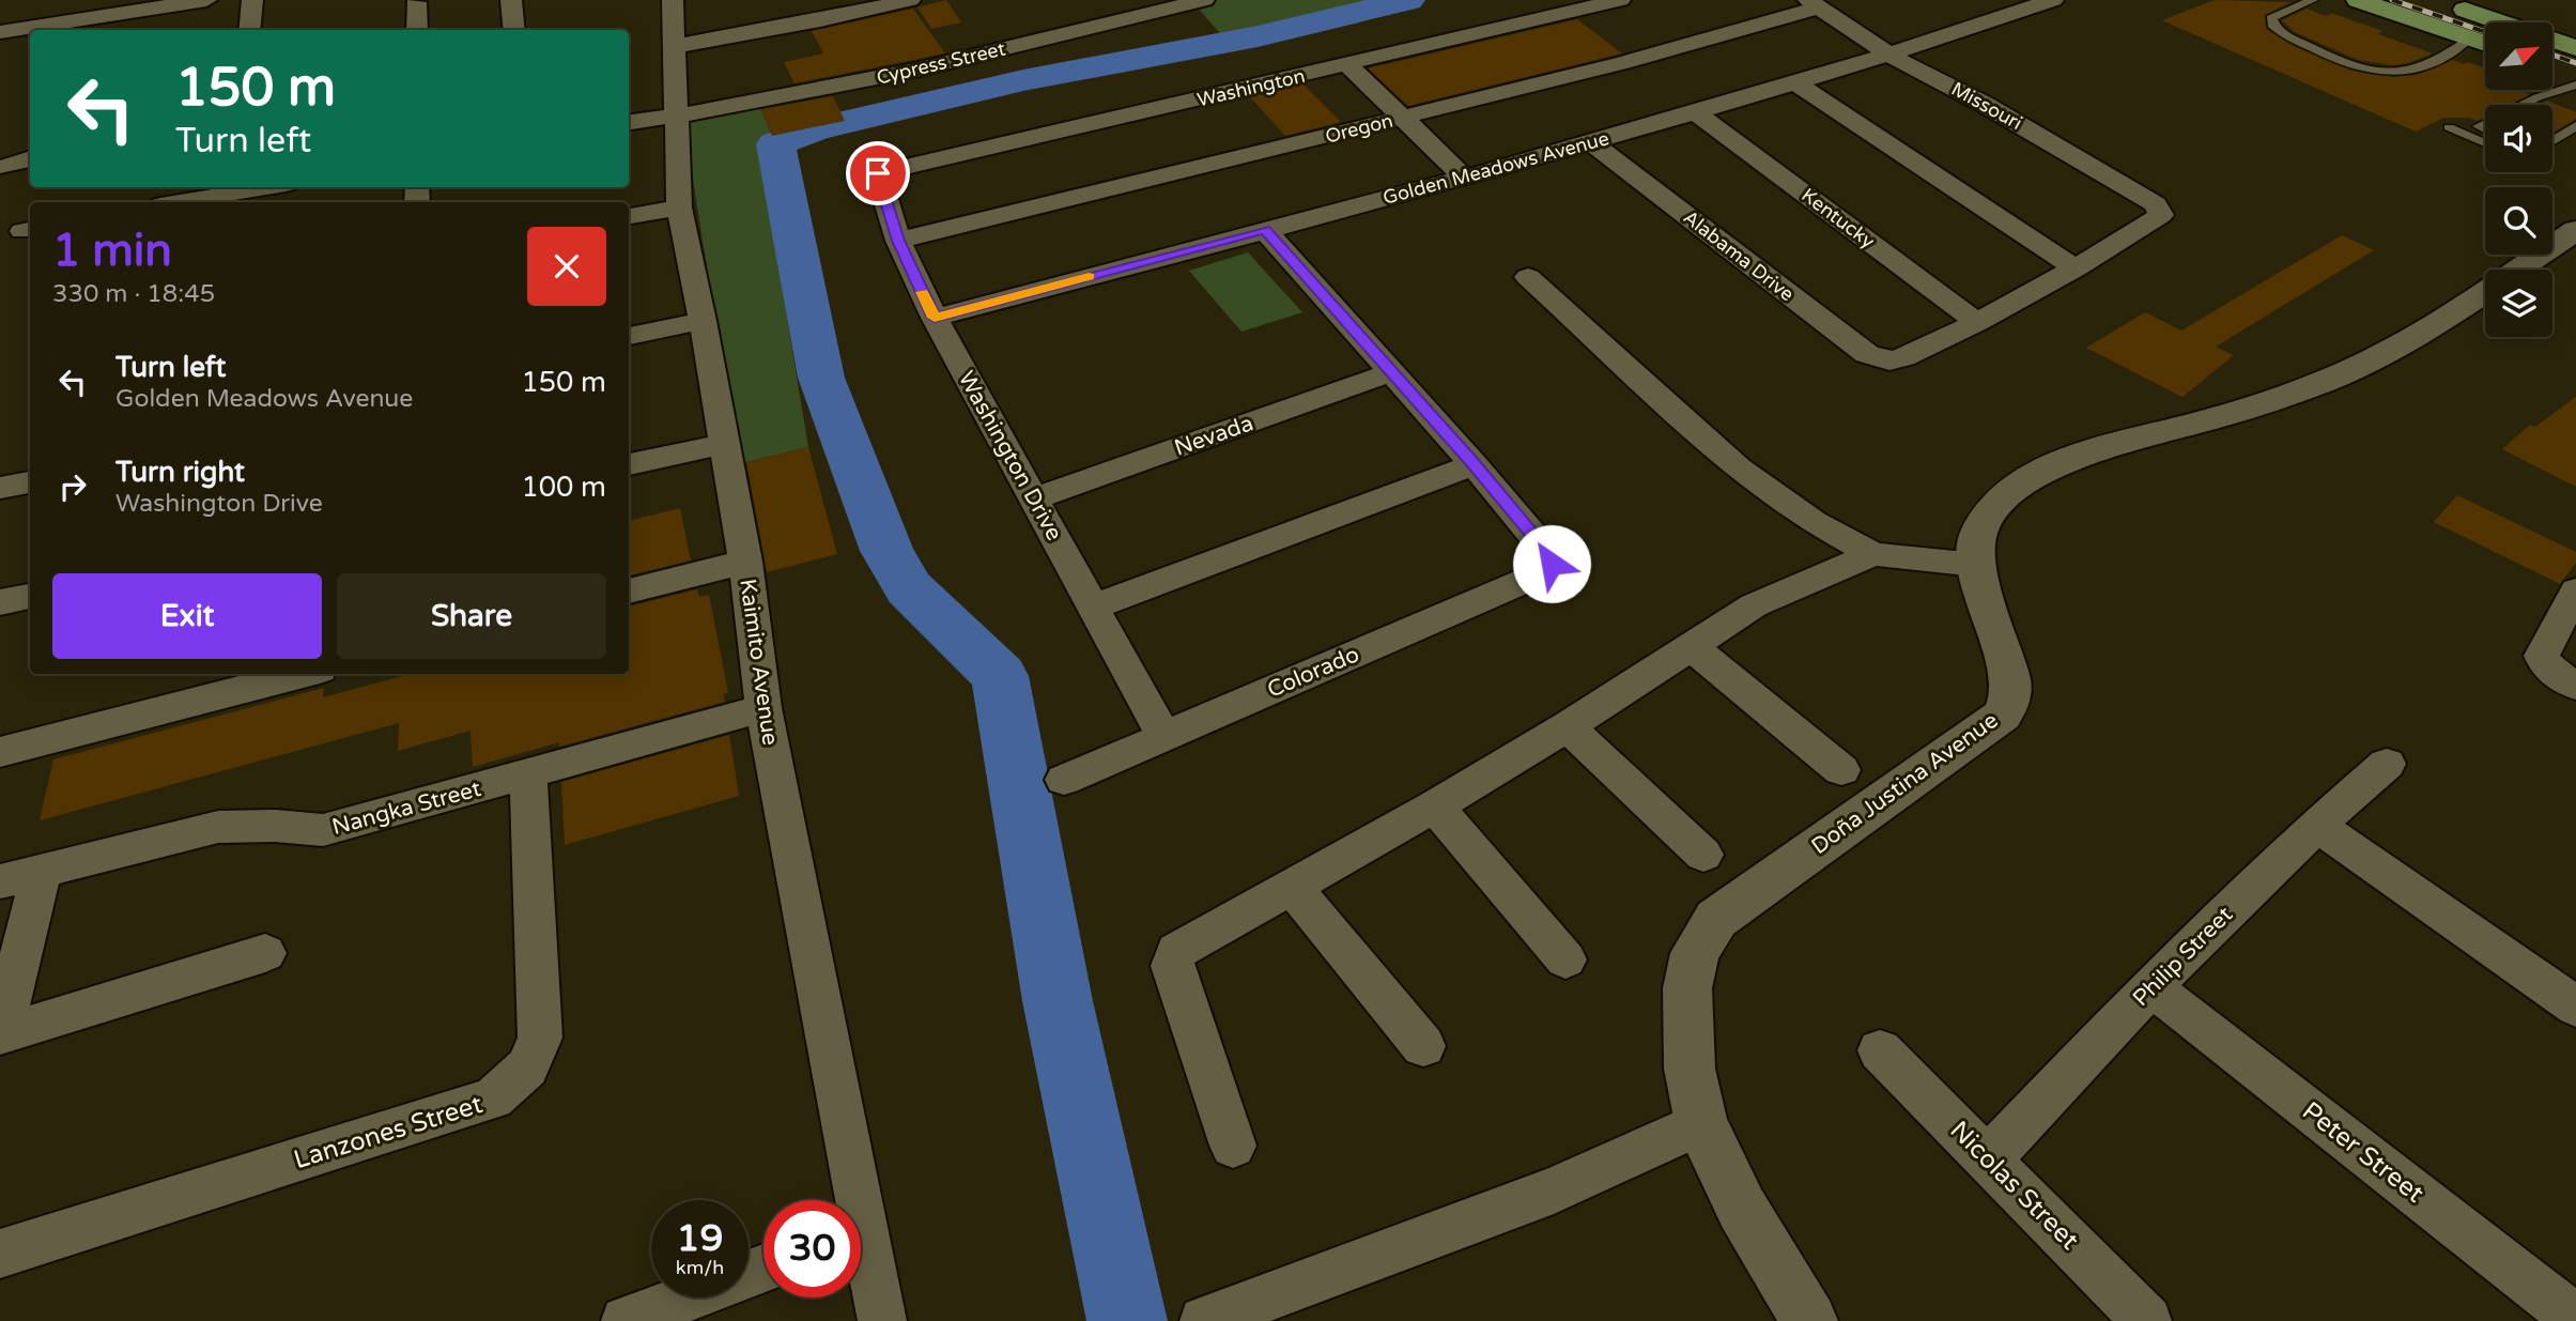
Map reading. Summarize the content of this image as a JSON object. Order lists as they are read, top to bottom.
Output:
{
  "streets": {
    "street": [
      "Cypress Street",
      "Washington",
      "Missouri",
      "Oregon",
      "Golden Meadows Avenue",
      "Kentucky",
      "Alabama Drive",
      "Nevada",
      "Washington Drive",
      "Kaimito Avenue",
      "Colorado",
      "Doña Justina Avenue",
      "Nangka Street",
      "Philip Street",
      "Lanzones Street",
      "Peter Street",
      "Nicolas Street"
    ]
  },
  "crossings": [
    ["Cypress Street", "Kaimito Avenue"],
    ["Washington", "Washington Drive"],
    ["Missouri", "Oregon"],
    ["Missouri", "Golden Meadows Avenue"],
    ["Oregon", "Washington Drive"],
    ["Golden Meadows Avenue", "Kentucky"],
    ["Golden Meadows Avenue", "Alabama Drive"],
    ["Golden Meadows Avenue", "Washington Drive"],
    ["Kentucky", "Alabama Drive"],
    ["Nevada", "Washington Drive"],
    ["Washington Drive", "Colorado"],
    ["Kaimito Avenue", "Nangka Street"],
    ["Nangka Street", "Lanzones Street"],
    ["Philip Street", "Peter Street"],
    ["Philip Street", "Nicolas Street"]
  ],
  "north": "top right",
  "page": {
    "turn": ["150 m", "Turn left"],
    "heading": ["1 min", "330 m · 18:45"],
    "list": [
      {
        "name": "Turn left",
        "note": "Golden Meadows Avenue",
        "value": "150 m"
      },
      {
        "name": "Turn right",
        "note": "Washington Drive",
        "value": "100 m"
      }
    ],
    "buttons": ["Exit", "Share"],
    "speed": "19 km/h",
    "limit": "30"
  }
}
